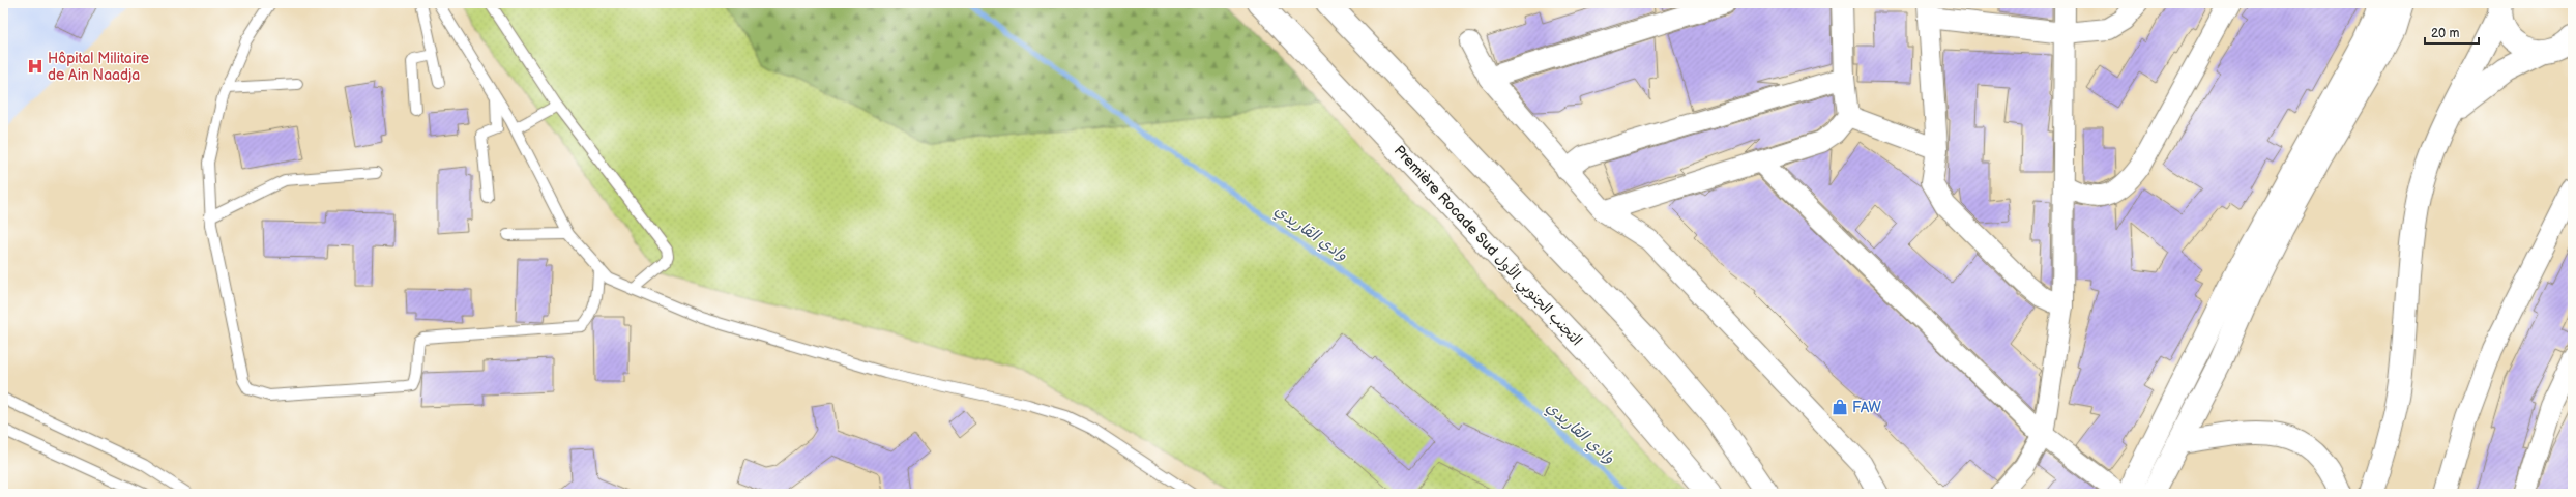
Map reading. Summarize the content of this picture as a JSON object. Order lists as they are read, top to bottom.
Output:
{
  "streets": {
    "main road": ["Première Rocade Sud التجنب الجنوبي الأول"]
  },
  "water": ["وادي القاريدي"],
  "places": {
    "hospital": ["Hôpital Militaire de Ain Naadja"],
    "shop": ["FAW"]
  },
  "scale_bar": "20 m"
}
